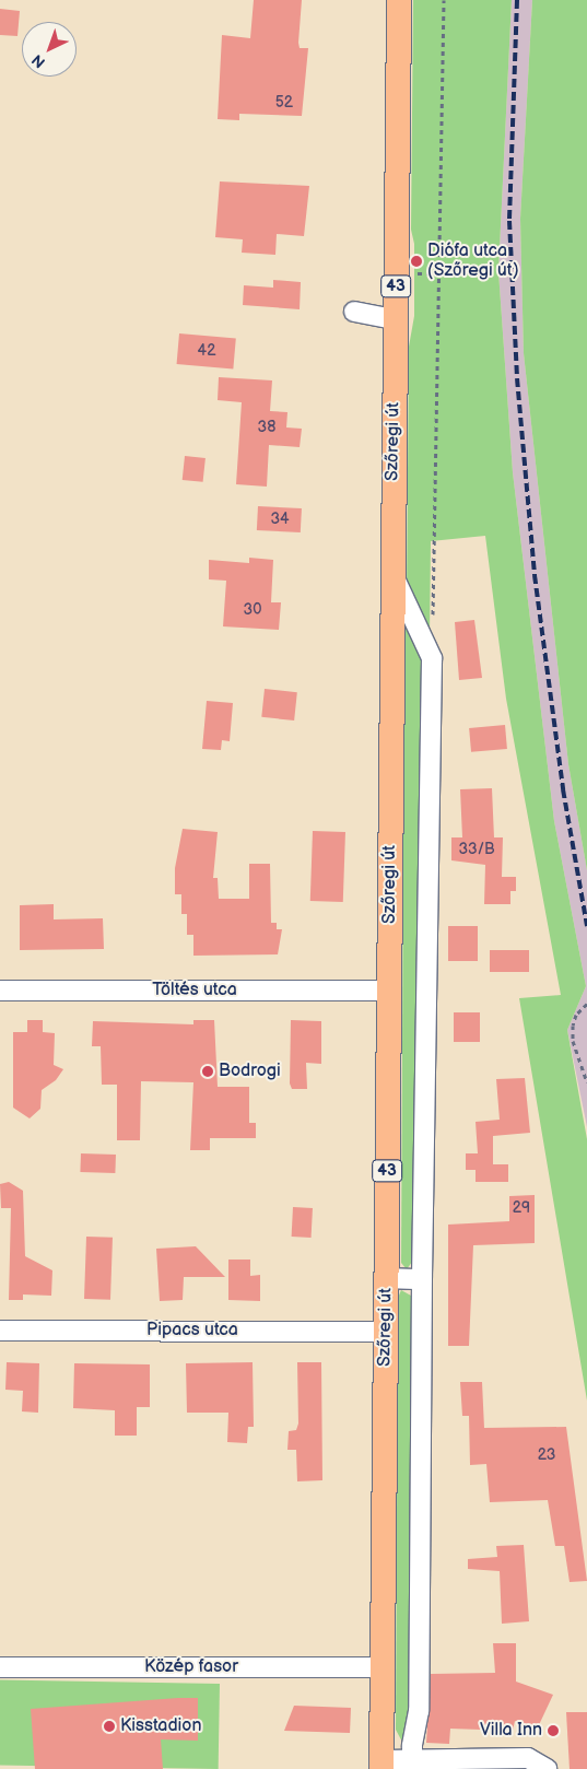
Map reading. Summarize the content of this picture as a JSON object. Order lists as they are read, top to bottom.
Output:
{
  "streets": {
    "main road": ["43", "Szőregi út"],
    "street": ["Töltés utca", "Pipacs utca", "Közép fasor"]
  },
  "crossings": [
    ["Szőregi út", "Töltés utca"],
    ["Szőregi út", "Pipacs utca"],
    ["Szőregi út", "Közép fasor"]
  ],
  "places": [
    "Diófa utca (Szőregi út)",
    "Bodrogi",
    "Kisstadion",
    "Villa Inn"
  ],
  "house_numbers": [
    "52",
    "42",
    "38",
    "34",
    "30",
    "33/B",
    "29",
    "23"
  ],
  "north": "bottom left"
}
